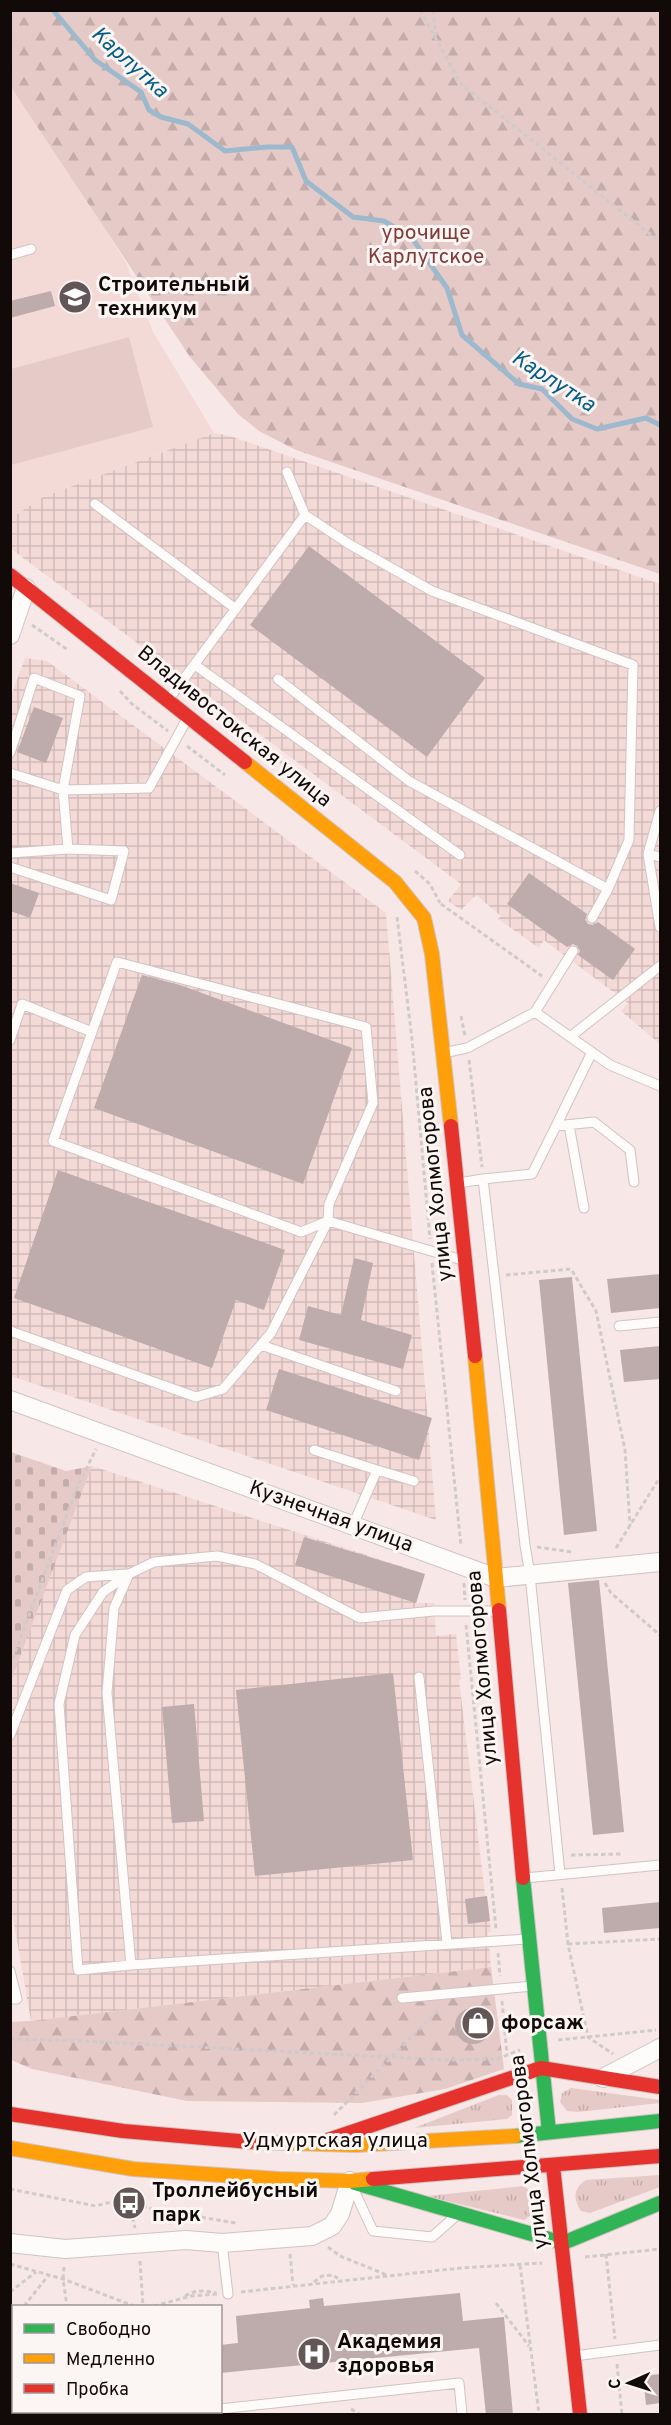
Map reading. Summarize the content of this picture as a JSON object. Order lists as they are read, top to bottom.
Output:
{
  "streets": {
    "street": [
      "Владивостокская улица",
      "улица Холмогорова",
      "Кузнечная улица",
      "Удмуртская улица"
    ]
  },
  "crossings": [
    ["Владивостокская улица", "улица Холмогорова"],
    ["улица Холмогорова", "Кузнечная улица"],
    ["улица Холмогорова", "Удмуртская улица"]
  ],
  "water": ["Карлутка"],
  "parks": ["урочище Карлутское"],
  "places": {
    "school or university": ["Строительный техникум"],
    "shop": ["форсаж"],
    "bus stop": ["Троллейбусный парк"],
    "hospital": ["Академия здоровья"]
  },
  "legend": ["Свободно", "Медленно", "Пробка"],
  "north": "left"
}
